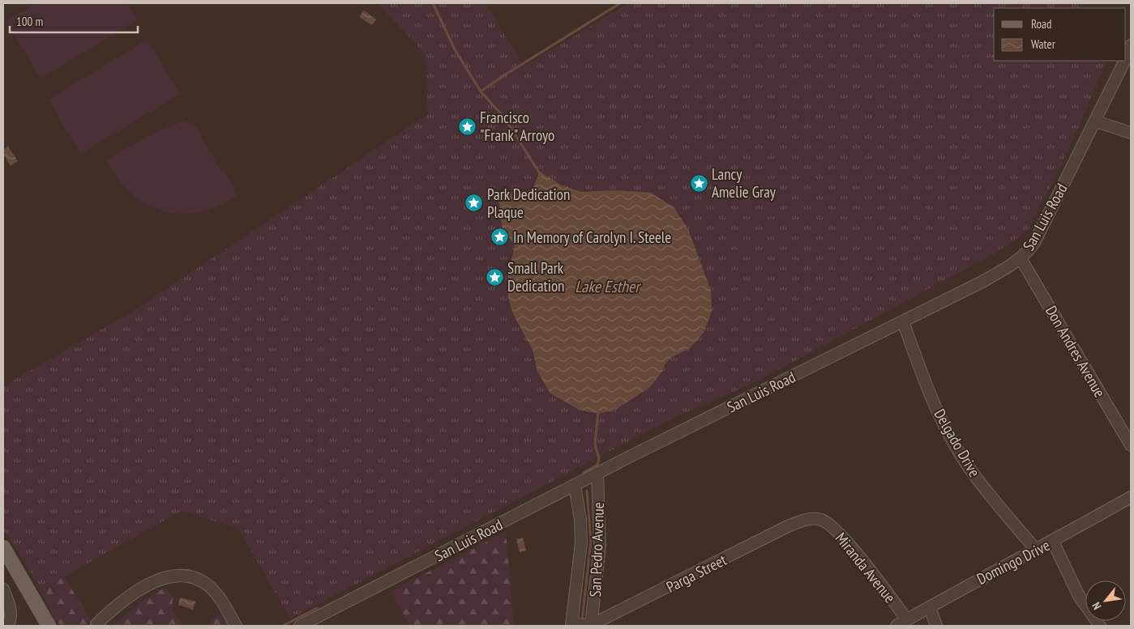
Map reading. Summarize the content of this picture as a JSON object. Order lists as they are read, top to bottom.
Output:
{
  "streets": {
    "street": [
      "San Luis Road",
      "Don Andres Avenue",
      "Delgado Drive",
      "San Pedro Avenue",
      "Domingo Drive",
      "Miranda Avenue",
      "Parga Street"
    ]
  },
  "crossings": [
    ["San Luis Road", "Don Andres Avenue"],
    ["San Luis Road", "Delgado Drive"],
    ["San Luis Road", "San Pedro Avenue"],
    ["Delgado Drive", "Domingo Drive"],
    ["San Pedro Avenue", "Parga Street"],
    ["Domingo Drive", "Miranda Avenue"],
    ["Miranda Avenue", "Parga Street"]
  ],
  "water": ["Lake Esther"],
  "places": {
    "place": [
      "Francisco \"Frank\" Arroyo",
      "Lancy Amelie Gray",
      "Park Dedication Plaque",
      "In Memory of Carolyn I. Steele",
      "Small Park Dedication"
    ]
  },
  "legend": ["Road", "Water"],
  "scale_bar": "100 m",
  "north": "bottom left"
}
